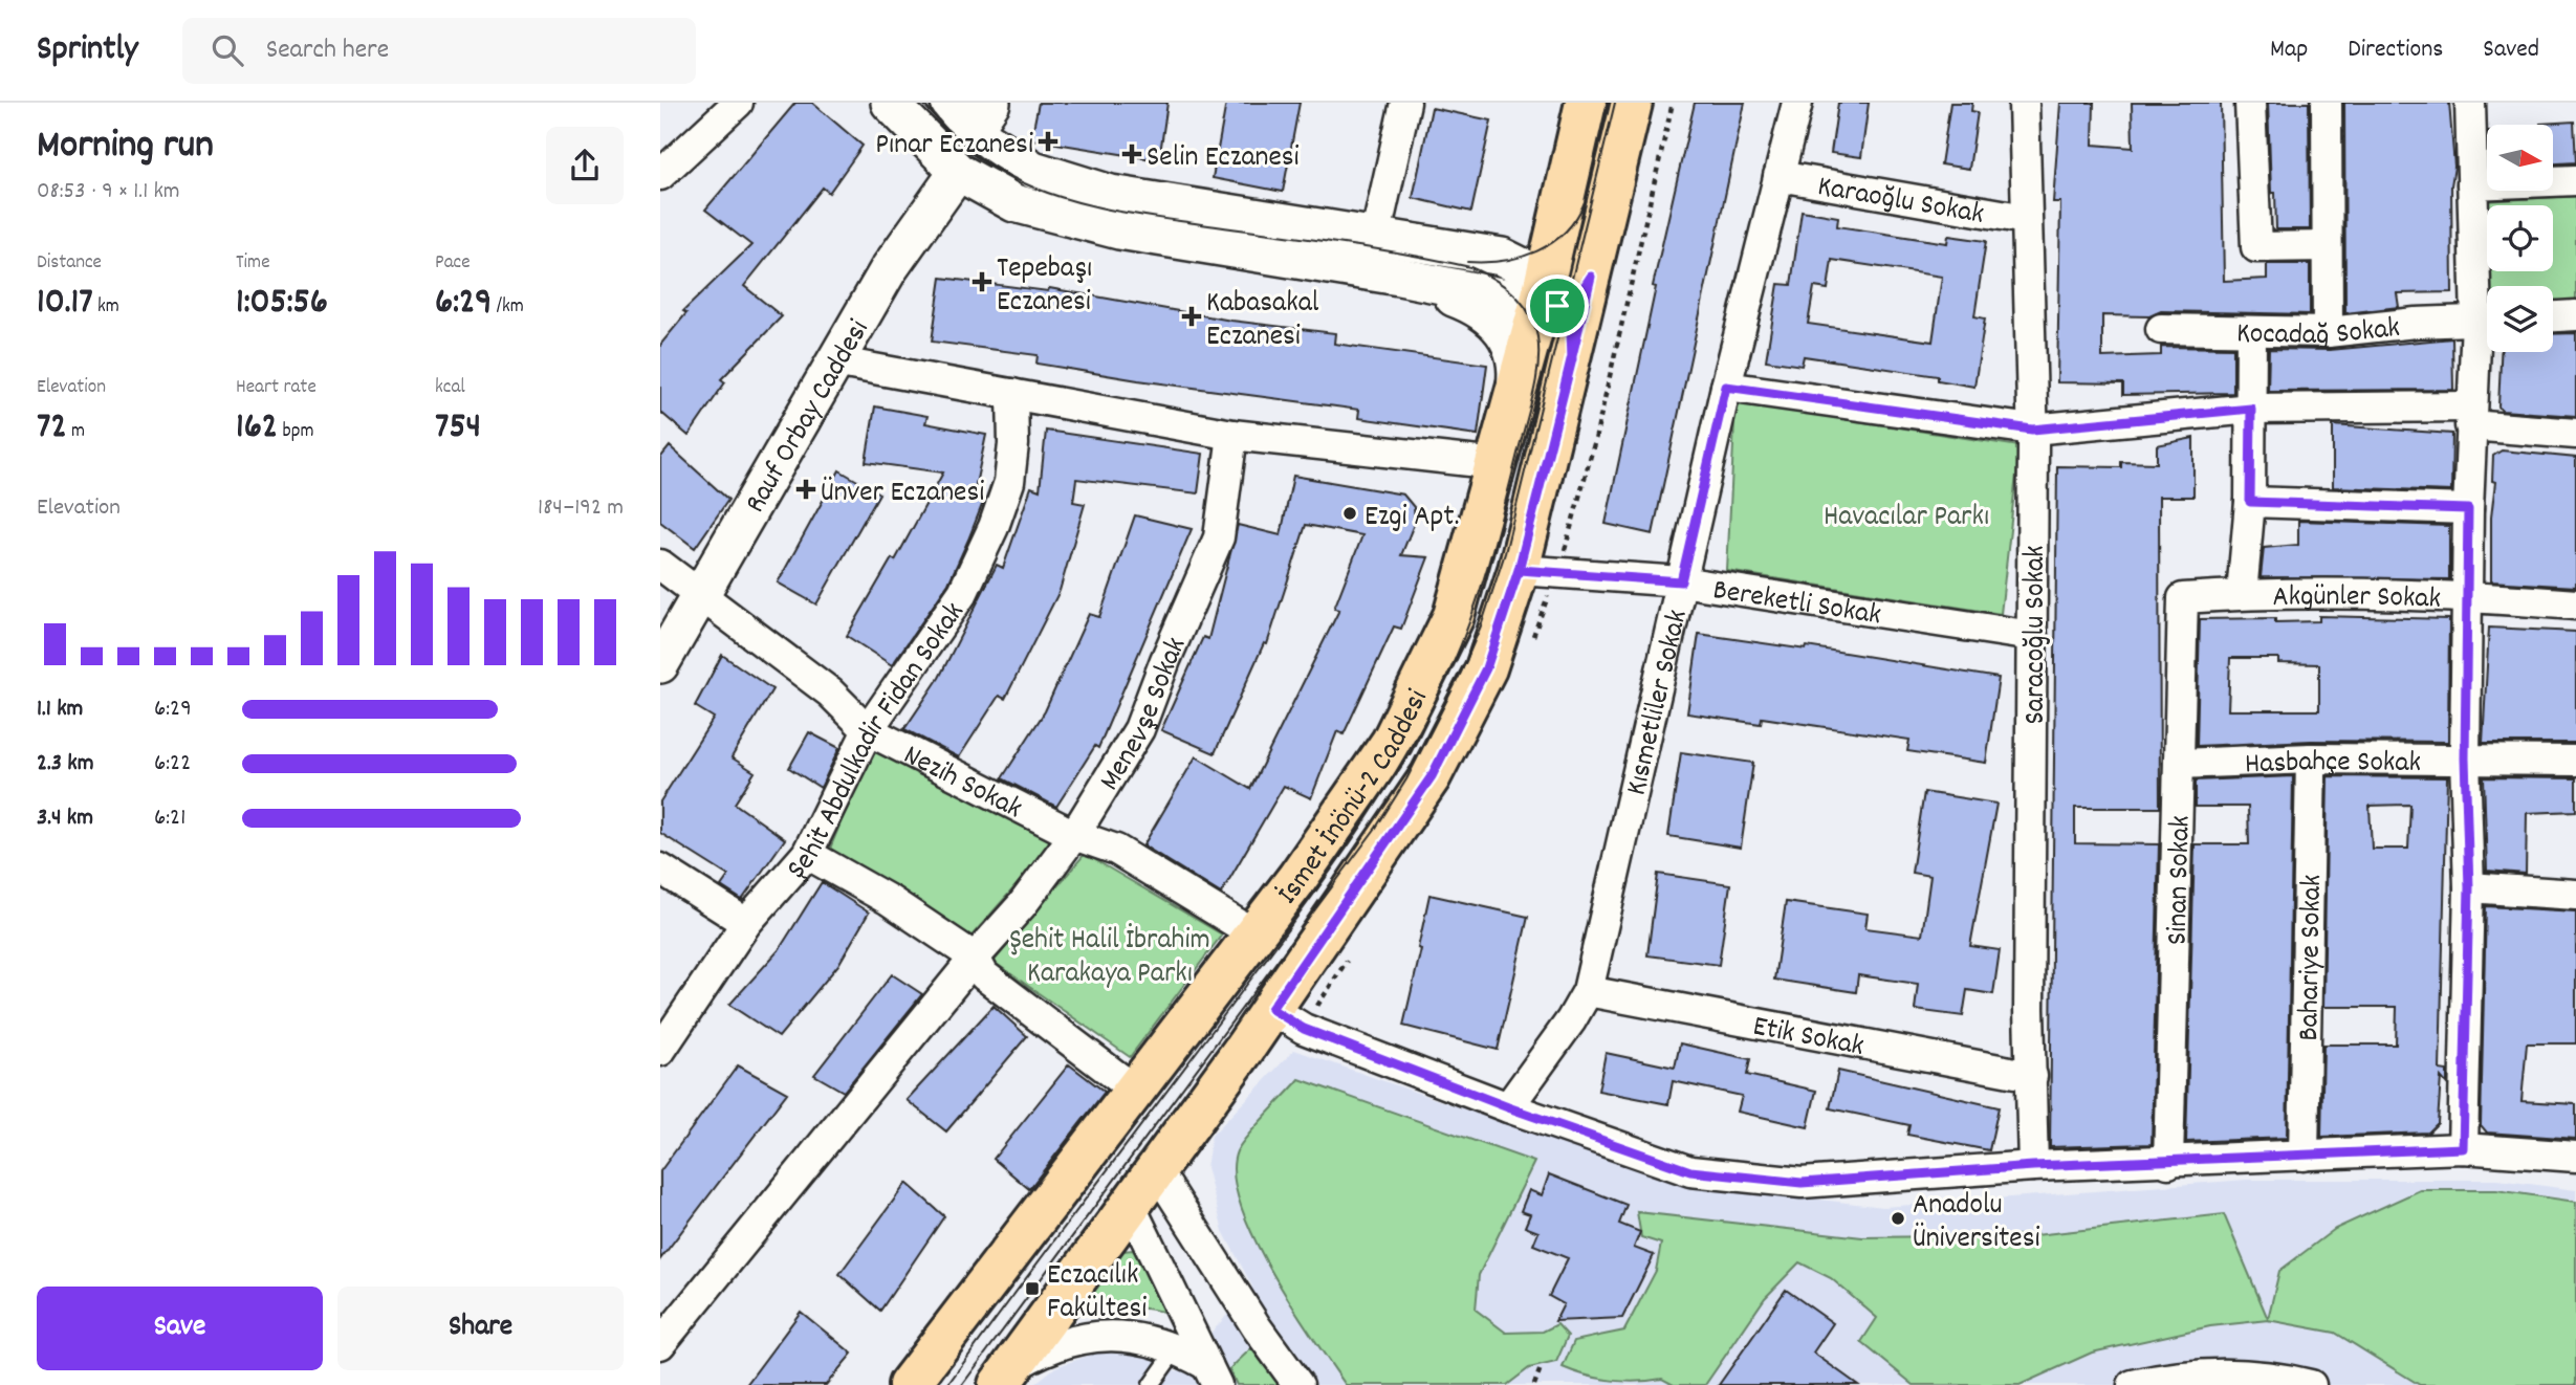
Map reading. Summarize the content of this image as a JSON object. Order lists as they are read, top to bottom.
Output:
{
  "streets": {
    "main road": ["İsmet İnönü-2 Caddesi"],
    "street": [
      "Karaoğlu Sokak",
      "Kocadağ Sokak",
      "Rauf Orbay Caddesi",
      "Akgünler Sokak",
      "Bereketli Sokak",
      "Saracoğlu Sokak",
      "Kısmetliler Sokak",
      "Menevşe Sokak",
      "Şehit Abdulkadir Fidan Sokak",
      "Hasbahçe Sokak",
      "Nezih Sokak",
      "Sinan Sokak",
      "Bahariye Sokak",
      "Etik Sokak"
    ]
  },
  "crossings": [
    ["Karaoğlu Sokak", "Saracoğlu Sokak"],
    ["Karaoğlu Sokak", "Kısmetliler Sokak"],
    ["Rauf Orbay Caddesi", "Nezih Sokak"],
    ["Akgünler Sokak", "Sinan Sokak"],
    ["Bereketli Sokak", "Saracoğlu Sokak"],
    ["Bereketli Sokak", "Kısmetliler Sokak"],
    ["Bereketli Sokak", "İsmet İnönü-2 Caddesi"],
    ["Saracoğlu Sokak", "Etik Sokak"],
    ["Kısmetliler Sokak", "Etik Sokak"],
    ["Menevşe Sokak", "Nezih Sokak"],
    ["Şehit Abdulkadir Fidan Sokak", "Nezih Sokak"],
    ["Hasbahçe Sokak", "Sinan Sokak"],
    ["Hasbahçe Sokak", "Bahariye Sokak"],
    ["Nezih Sokak", "İsmet İnönü-2 Caddesi"]
  ],
  "parks": ["Havacılar Parkı", "Şehit Halil İbrahim Karakaya Parkı"],
  "places": {
    "health": [
      "Pınar Eczanesi",
      "Selin Eczanesi",
      "Tepebaşı Eczanesi",
      "Kabasakal Eczanesi",
      "Ünver Eczanesi"
    ],
    "other": ["Ezgi Apt.", "Anadolu Üniversitesi"],
    "transit": ["Eczacılık Fakültesi"]
  },
  "north": "right",
  "page": {
    "header": "Sprintly",
    "search": "Search here",
    "nav": ["Map", "Directions", "Saved"],
    "heading": ["Morning run", "08:53 · 9 × 1.1 km"],
    "stats": [
      ["Distance", "10.17 km"],
      ["Time", "1:05:56"],
      ["Pace", "6:29 /km"],
      ["Elevation", "72 m"],
      ["Heart rate", "162 bpm"],
      ["kcal", "754"]
    ],
    "chart": ["Elevation", "184–192 m"],
    "list": [
      {
        "name": "1.1 km",
        "note": "6:29"
      },
      {
        "name": "2.3 km",
        "note": "6:22"
      },
      {
        "name": "3.4 km",
        "note": "6:21"
      }
    ],
    "buttons": ["Save", "Share"]
  }
}
